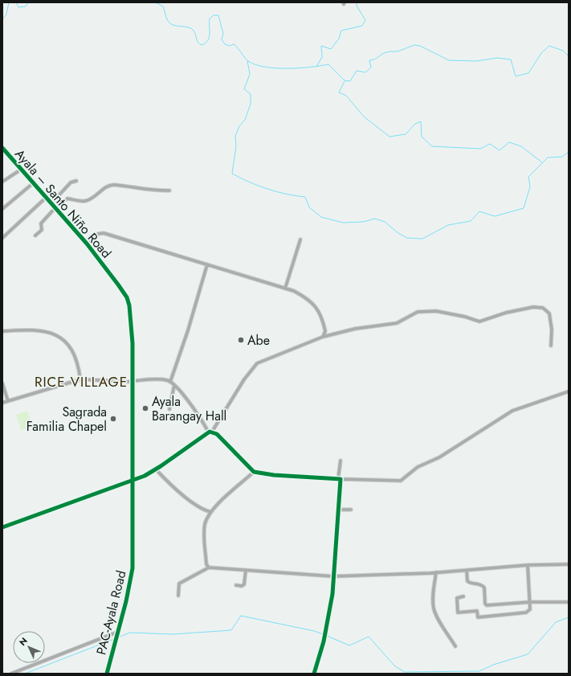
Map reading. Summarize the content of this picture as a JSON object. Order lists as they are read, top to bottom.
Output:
{
  "streets": {
    "street": ["Ayala – Santo Niño Road", "PAC-Ayala Road"]
  },
  "crossings": [
    ["Ayala – Santo Niño Road", "PAC-Ayala Road"]
  ],
  "districts": ["RICE VILLAGE"],
  "places": ["Abe", "Ayala Barangay Hall", "Sagrada Familia Chapel"],
  "north": "top left"
}
